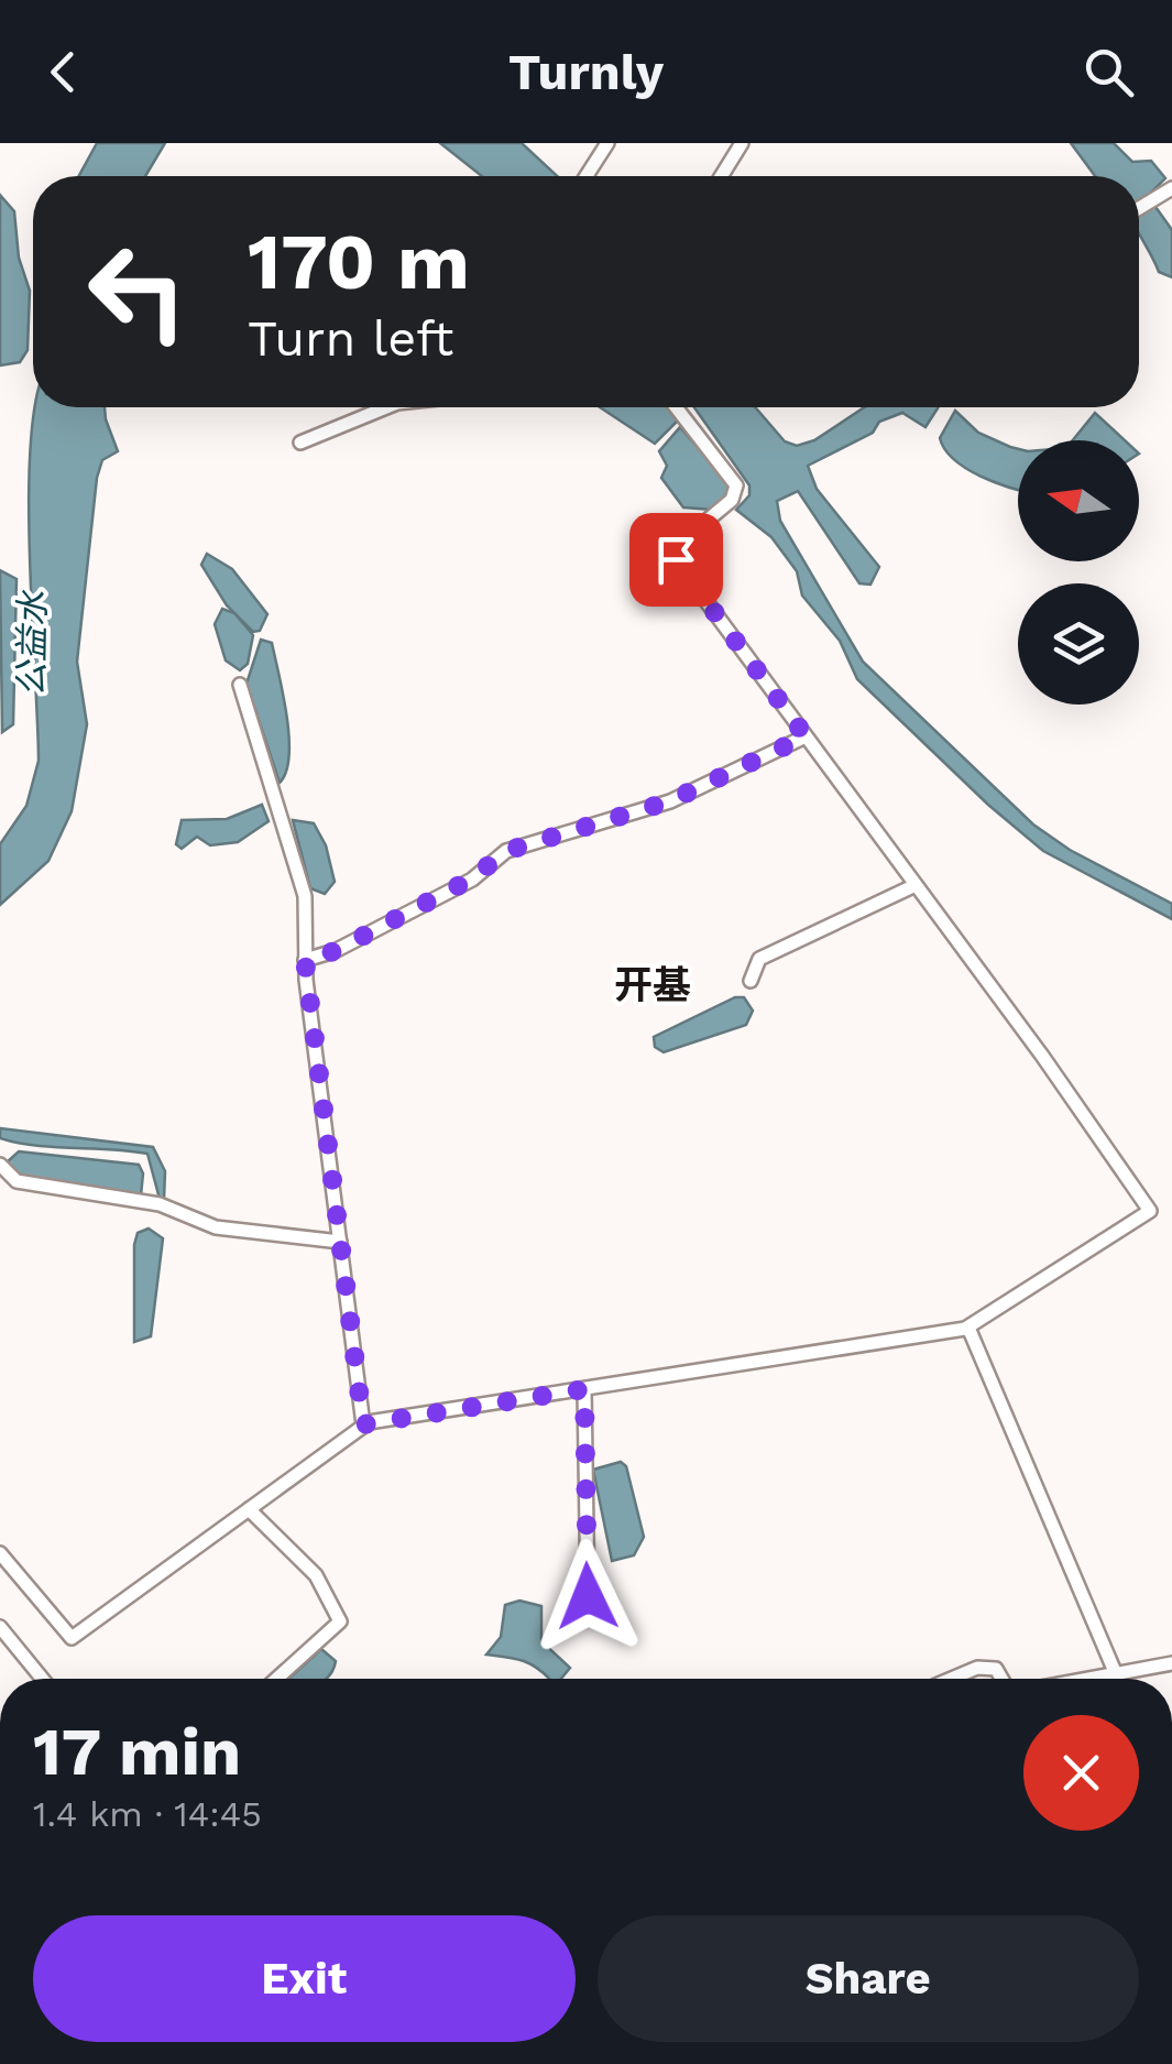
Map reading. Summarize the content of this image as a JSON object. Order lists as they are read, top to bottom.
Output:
{
  "districts": ["开基"],
  "water": ["公益水"],
  "north": "left",
  "page": {
    "header": "Turnly",
    "turn": ["170 m", "Turn left"],
    "heading": ["17 min", "1.4 km · 14:45"],
    "buttons": ["Exit", "Share"]
  }
}
